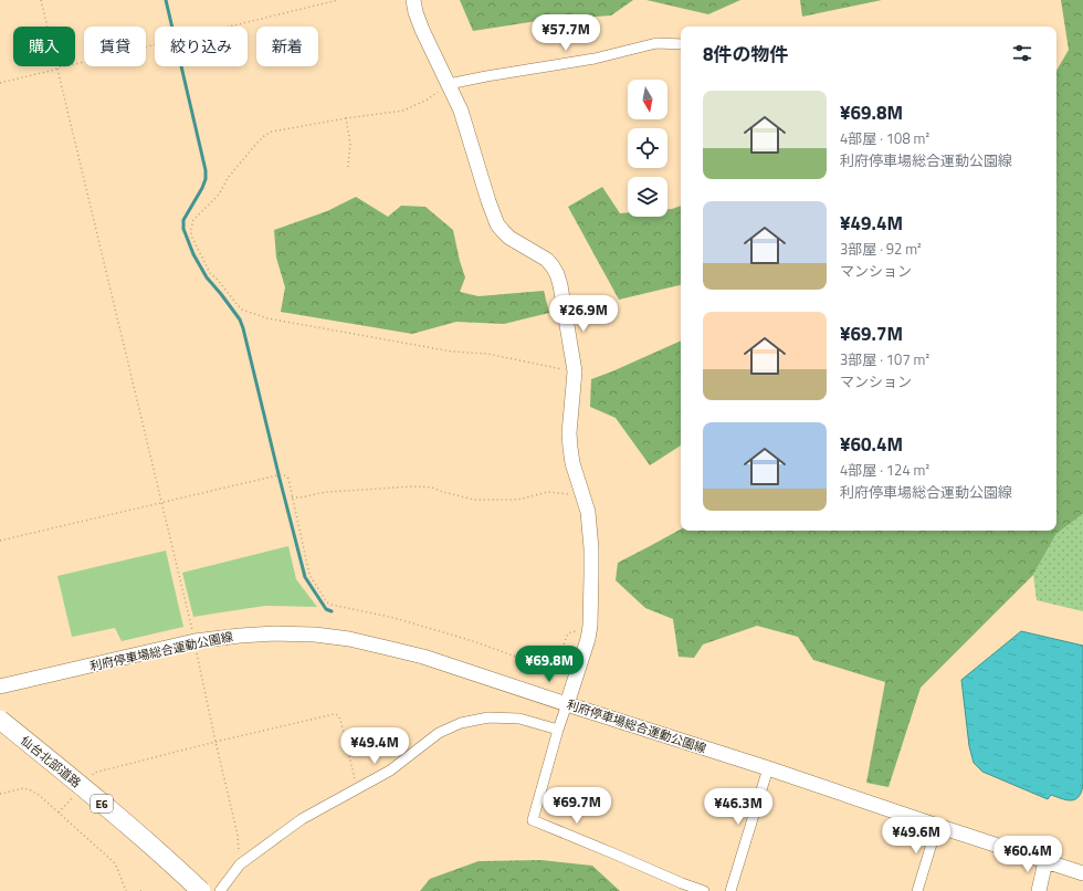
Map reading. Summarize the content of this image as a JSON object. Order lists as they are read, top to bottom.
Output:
{
  "streets": {
    "highway": ["仙台北部道路", "E6"],
    "main road": ["利府停車場総合運動公園線"]
  },
  "north": "bottom",
  "page": {
    "price": [
      "¥57.7M",
      "¥26.9M",
      "¥69.8M",
      "¥49.4M",
      "¥69.7M",
      "¥46.3M",
      "¥49.6M",
      "¥60.4M"
    ],
    "chip": [
      "購入",
      "賃貸",
      "絞り込み",
      "新着"
    ],
    "heading": "8件の物件",
    "list": [
      {
        "name": "¥69.8M",
        "note": "4部屋 · 108 m² · 利府停車場総合運動公園線"
      },
      {
        "name": "¥49.4M",
        "note": "3部屋 · 92 m² · マンション"
      },
      {
        "name": "¥69.7M",
        "note": "3部屋 · 107 m² · マンション"
      },
      {
        "name": "¥60.4M",
        "note": "4部屋 · 124 m² · 利府停車場総合運動公園線"
      }
    ]
  }
}
